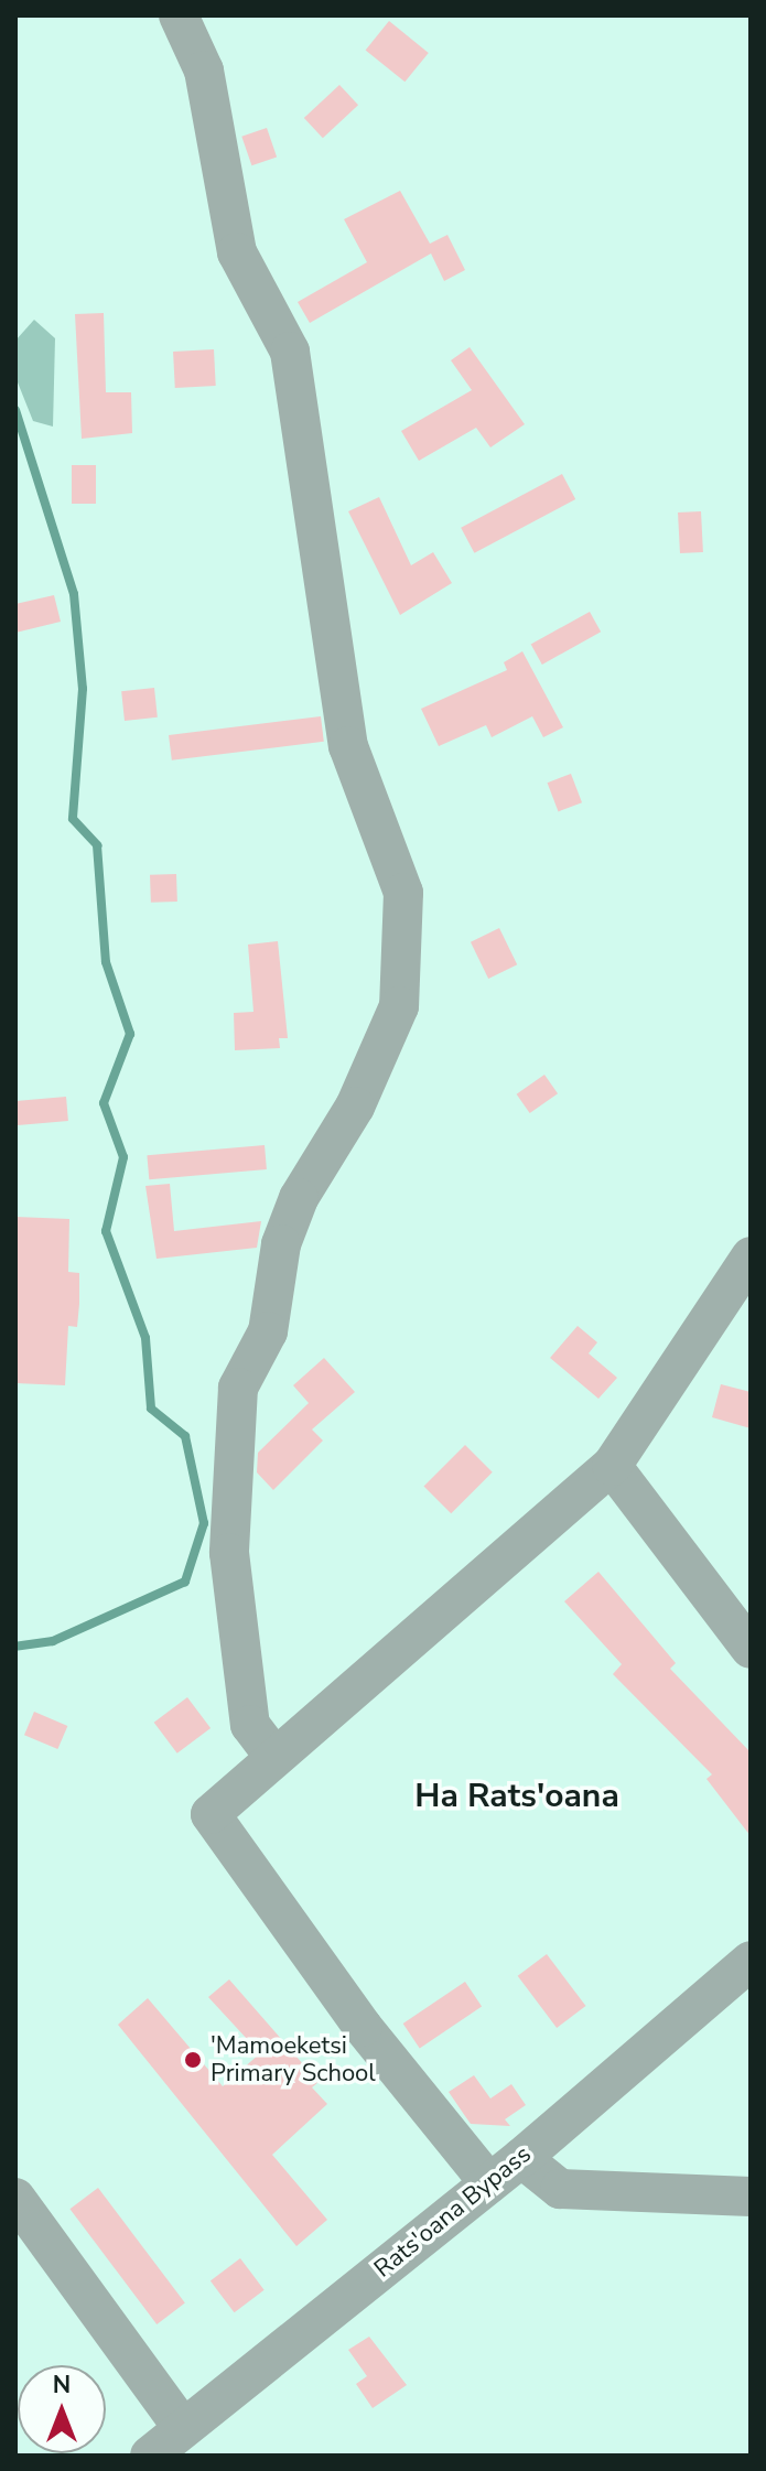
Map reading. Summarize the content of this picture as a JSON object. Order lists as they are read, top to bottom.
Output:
{
  "streets": {
    "street": ["Rats'oana Bypass"]
  },
  "districts": ["Ha Rats'oana"],
  "places": ["'Mamoeketsi Primary School"],
  "north": "top"
}
